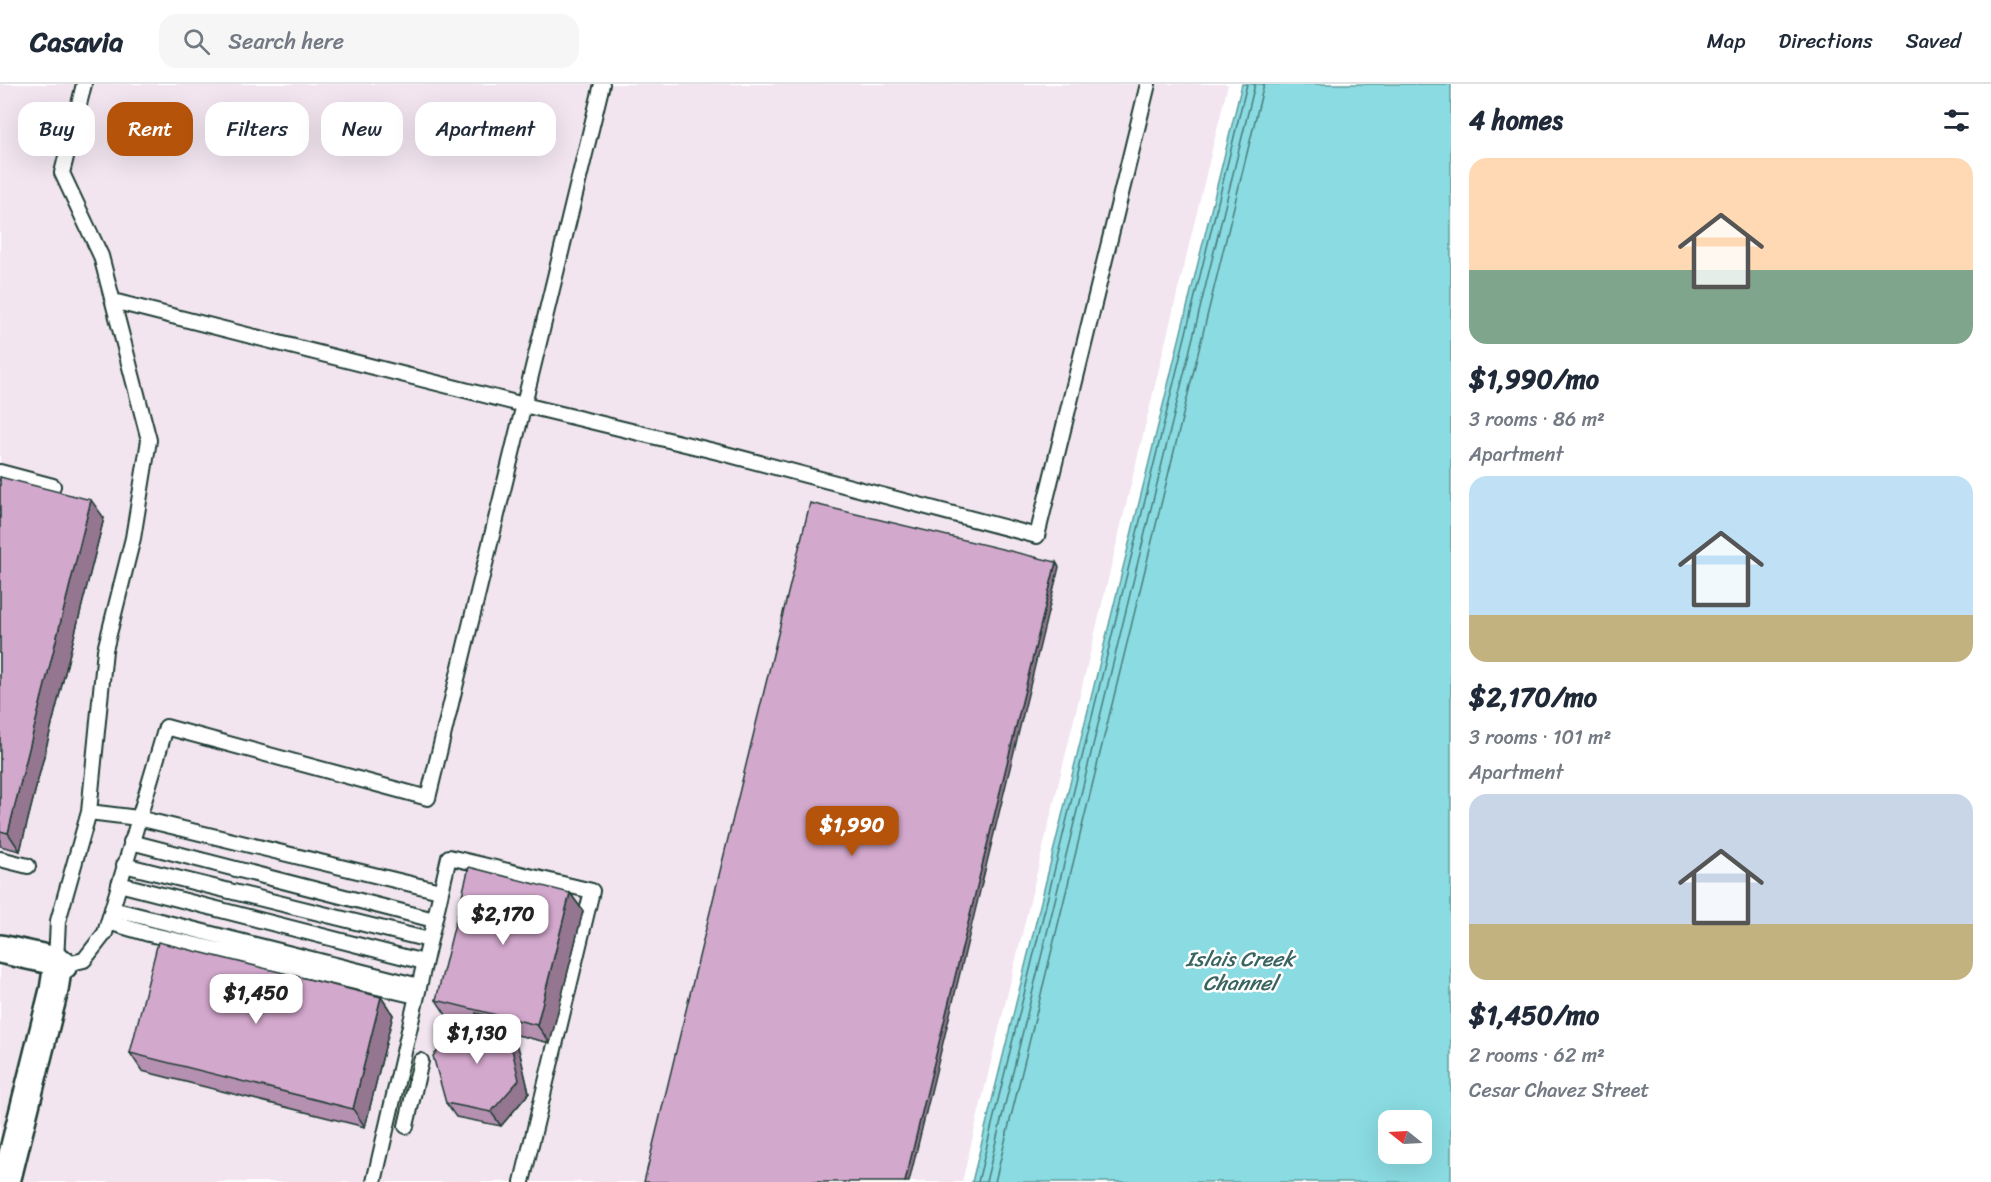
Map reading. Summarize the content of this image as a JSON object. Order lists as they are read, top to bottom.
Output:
{
  "water": ["Islais Creek Channel"],
  "north": "left",
  "page": {
    "header": "Casavia",
    "search": "Search here",
    "nav": ["Map", "Directions", "Saved"],
    "heading": "4 homes",
    "chip": [
      "Buy",
      "Rent",
      "Filters",
      "New",
      "Apartment"
    ],
    "list": [
      {
        "name": "$1,990/mo",
        "note": "3 rooms · 86 m² · Apartment"
      },
      {
        "name": "$2,170/mo",
        "note": "3 rooms · 101 m² · Apartment"
      },
      {
        "name": "$1,450/mo",
        "note": "2 rooms · 62 m² · Cesar Chavez Street"
      }
    ],
    "price": [
      "$1,990",
      "$2,170",
      "$1,450",
      "$1,130"
    ]
  }
}
